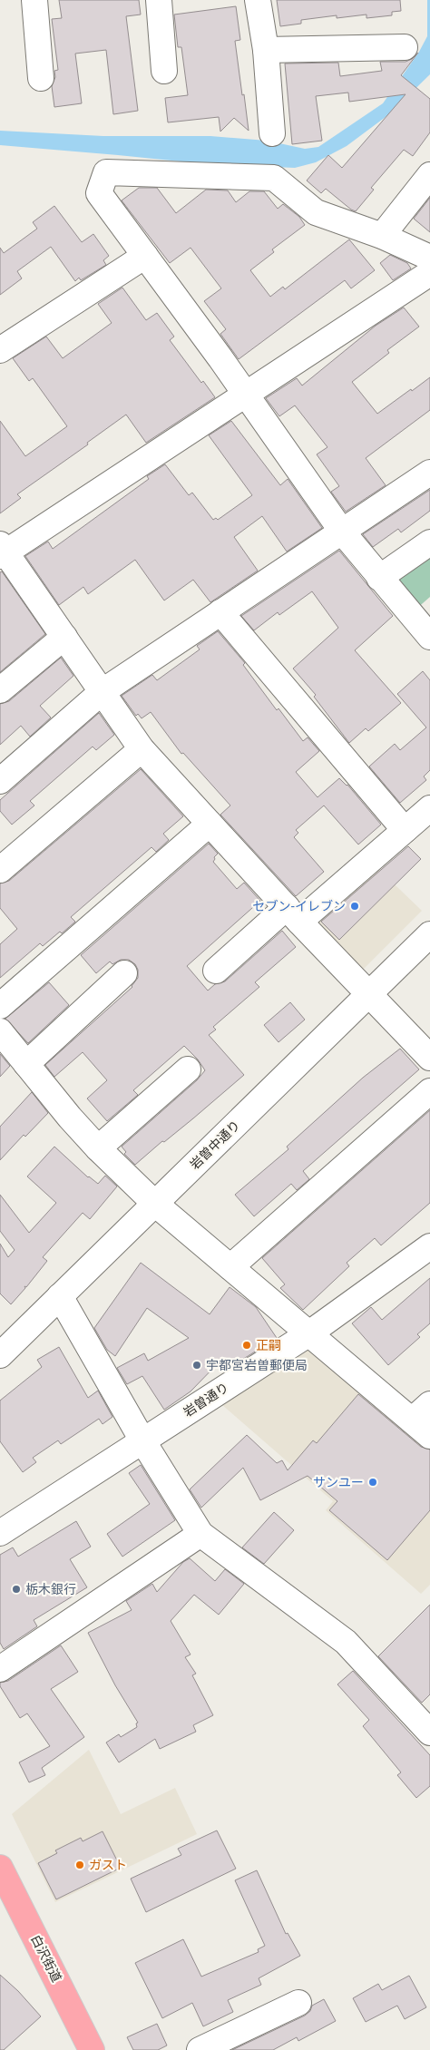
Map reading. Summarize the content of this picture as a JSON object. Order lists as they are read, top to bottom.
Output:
{
  "streets": {
    "main road": ["白沢街道"],
    "street": ["岩曽中通り", "岩曽通り"]
  },
  "places": [
    "セブン-イレブン",
    "正嗣",
    "宇都宮岩曽郵便局",
    "サンユー",
    "栃木銀行",
    "ガスト"
  ]
}
